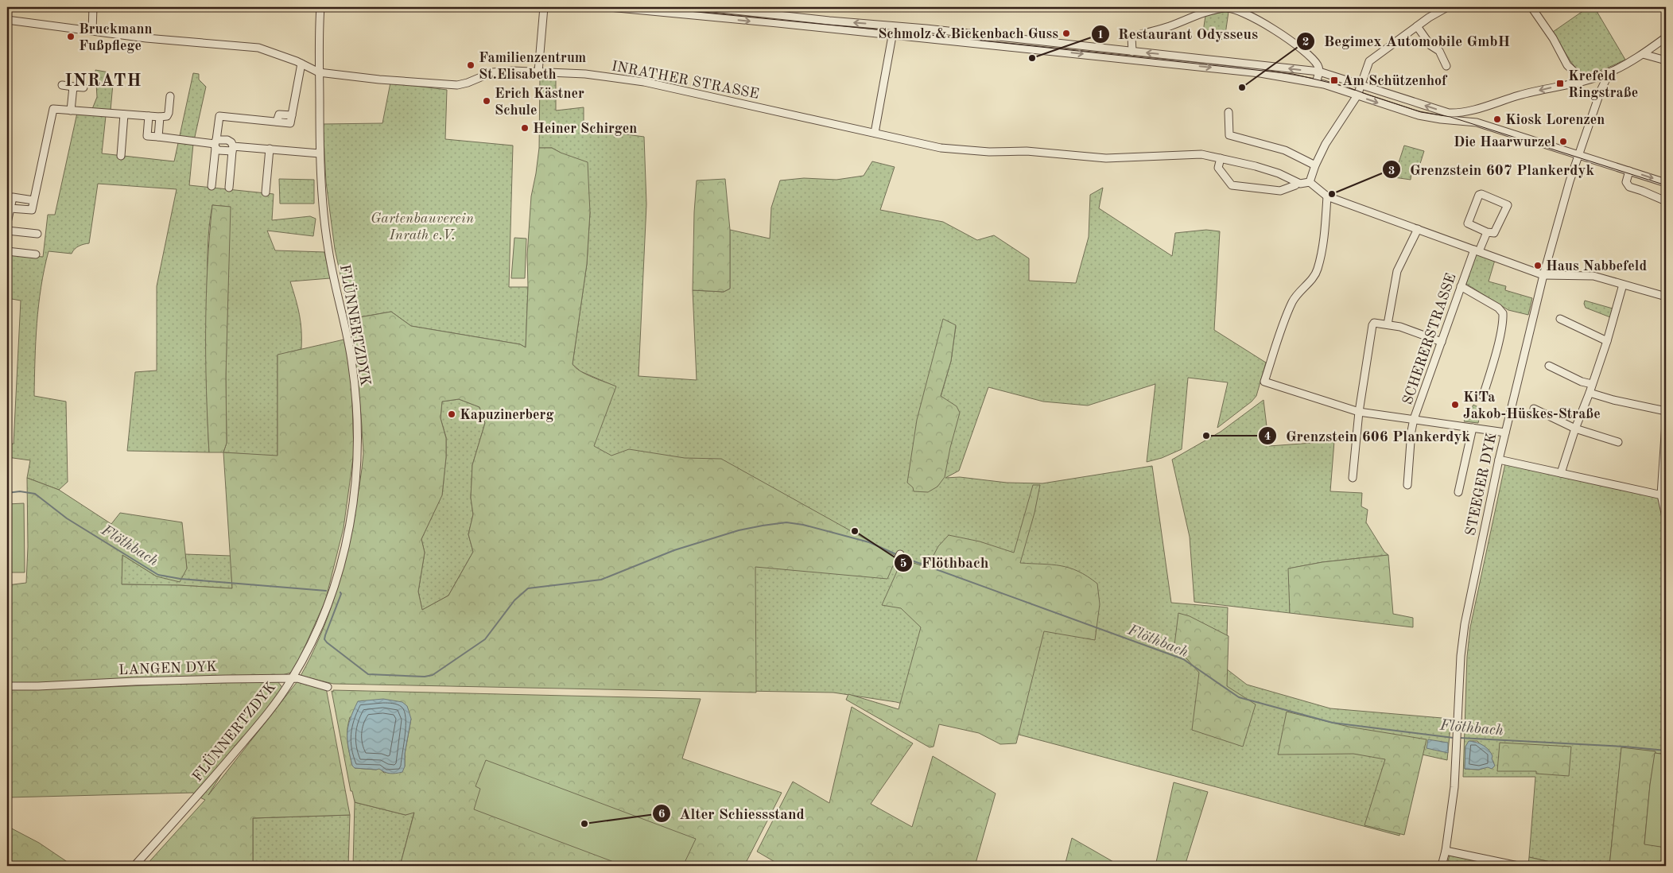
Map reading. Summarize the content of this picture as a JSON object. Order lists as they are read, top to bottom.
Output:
{
  "streets": {
    "street": [
      "INRATHER STRASSE",
      "FLÜNNERTZDYK",
      "SCHERERSTRASSE",
      "STEEGER DYK",
      "LANGEN DYK"
    ]
  },
  "crossings": [
    ["INRATHER STRASSE", "FLÜNNERTZDYK"],
    ["FLÜNNERTZDYK", "LANGEN DYK"]
  ],
  "districts": ["INRATH"],
  "water": ["Flöthbach"],
  "parks": ["Gartenbauverein Inrath e.V."],
  "places": {
    "other": [
      "Schmolz & Bickenbach Guss",
      "Bruckmann Fußpflege",
      "Restaurant Odysseus",
      "Familienzentrum St.Elisabeth",
      "Begimex Automobile GmbH",
      "Erich Kästner Schule",
      "Kiosk Lorenzen",
      "Heiner Schirgen",
      "Die Haarwurzel",
      "Grenzstein 607 Plankerdyk",
      "Haus Nabbefeld",
      "KiTa Jakob-Hüskes-Straße",
      "Kapuzinerberg",
      "Grenzstein 606 Plankerdyk",
      "Flöthbach",
      "Alter Schiessstand"
    ],
    "transit": ["Am Schützenhof", "Krefeld Ringstraße"]
  }
}
